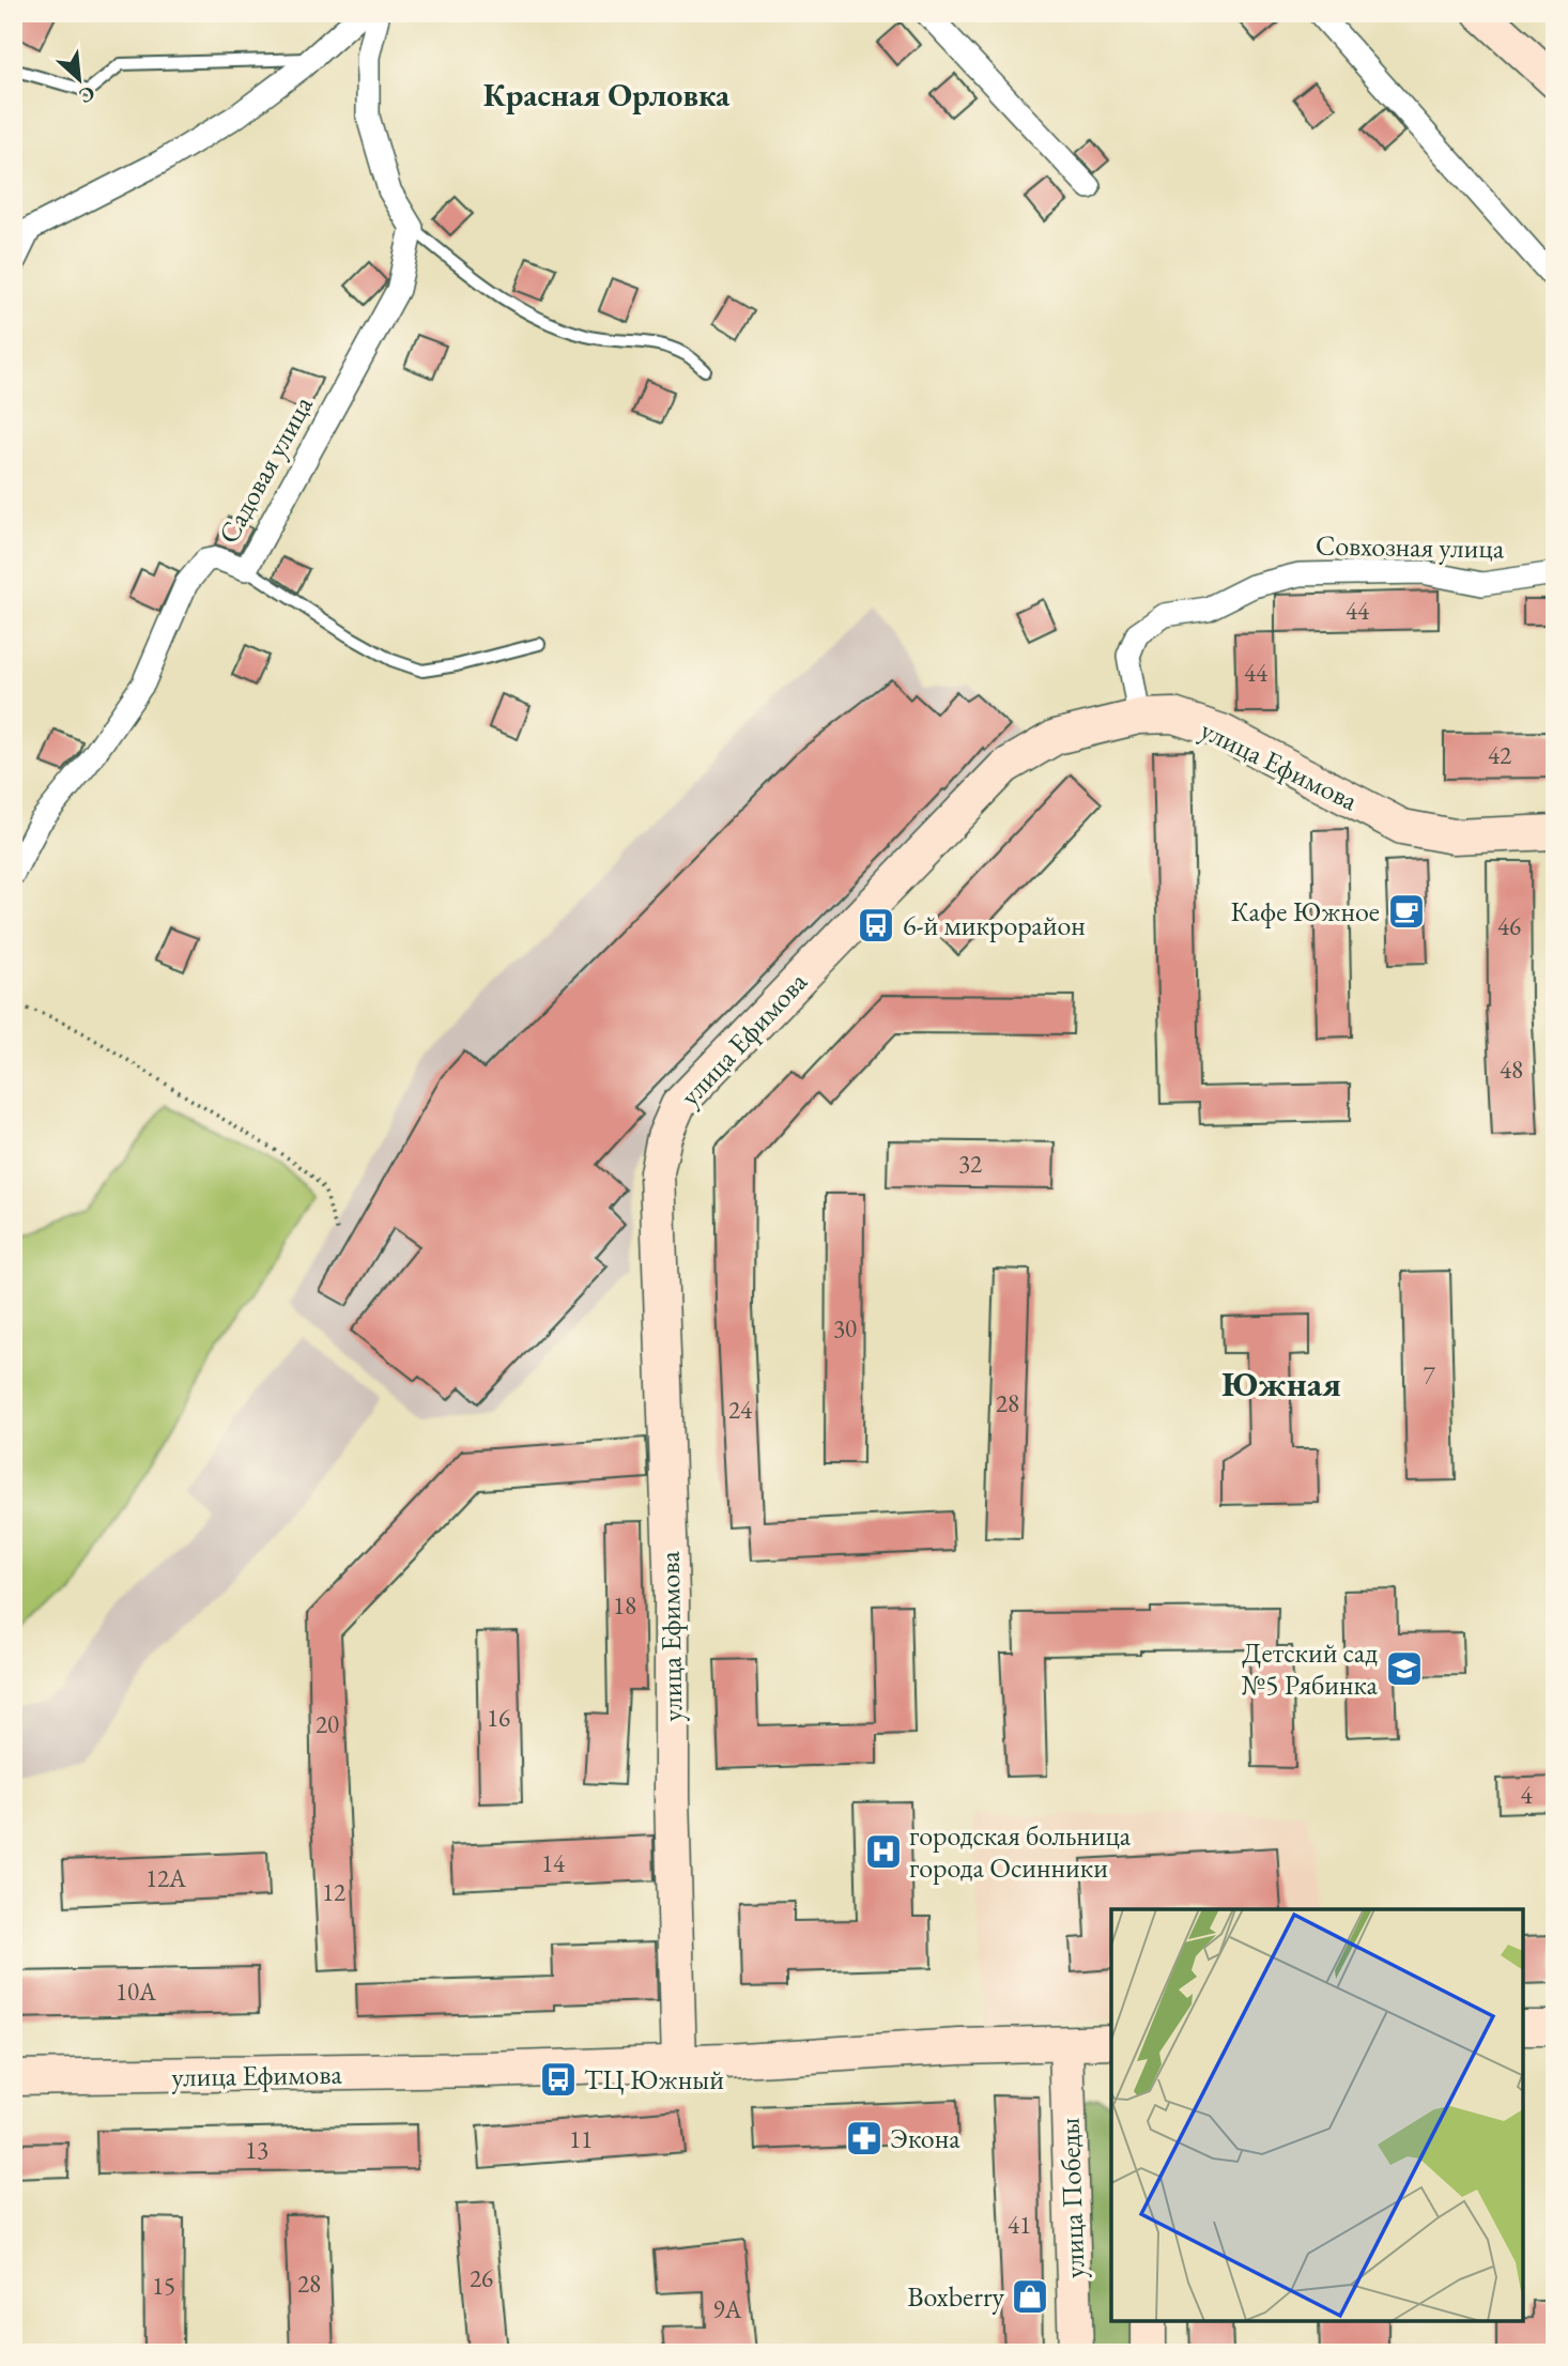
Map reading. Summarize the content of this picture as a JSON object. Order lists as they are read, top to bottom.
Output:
{
  "streets": {
    "street": [
      "Садовая улица",
      "Совхозная улица",
      "улица Ефимова",
      "улица Победы"
    ]
  },
  "crossings": [
    ["Совхозная улица", "улица Ефимова"],
    ["улица Ефимова", "улица Победы"]
  ],
  "districts": ["Красная Орловка", "Южная"],
  "places": {
    "cafe": ["Кафе Южное"],
    "bus stop": ["6-й микрорайон", "ТЦ Южный"],
    "school or university": ["Детский сад №5 Рябинка"],
    "hospital": ["городская больница города Осинники"],
    "pharmacy": ["Экона"],
    "shop": ["Boxberry"]
  },
  "house_numbers": [
    "44",
    "44",
    "42",
    "46",
    "48",
    "32",
    "30",
    "7",
    "28",
    "24",
    "18",
    "16",
    "20",
    "4",
    "14",
    "12А",
    "12",
    "10А",
    "11",
    "13",
    "41",
    "26",
    "28",
    "15",
    "9А"
  ],
  "north": "bottom right"
}
